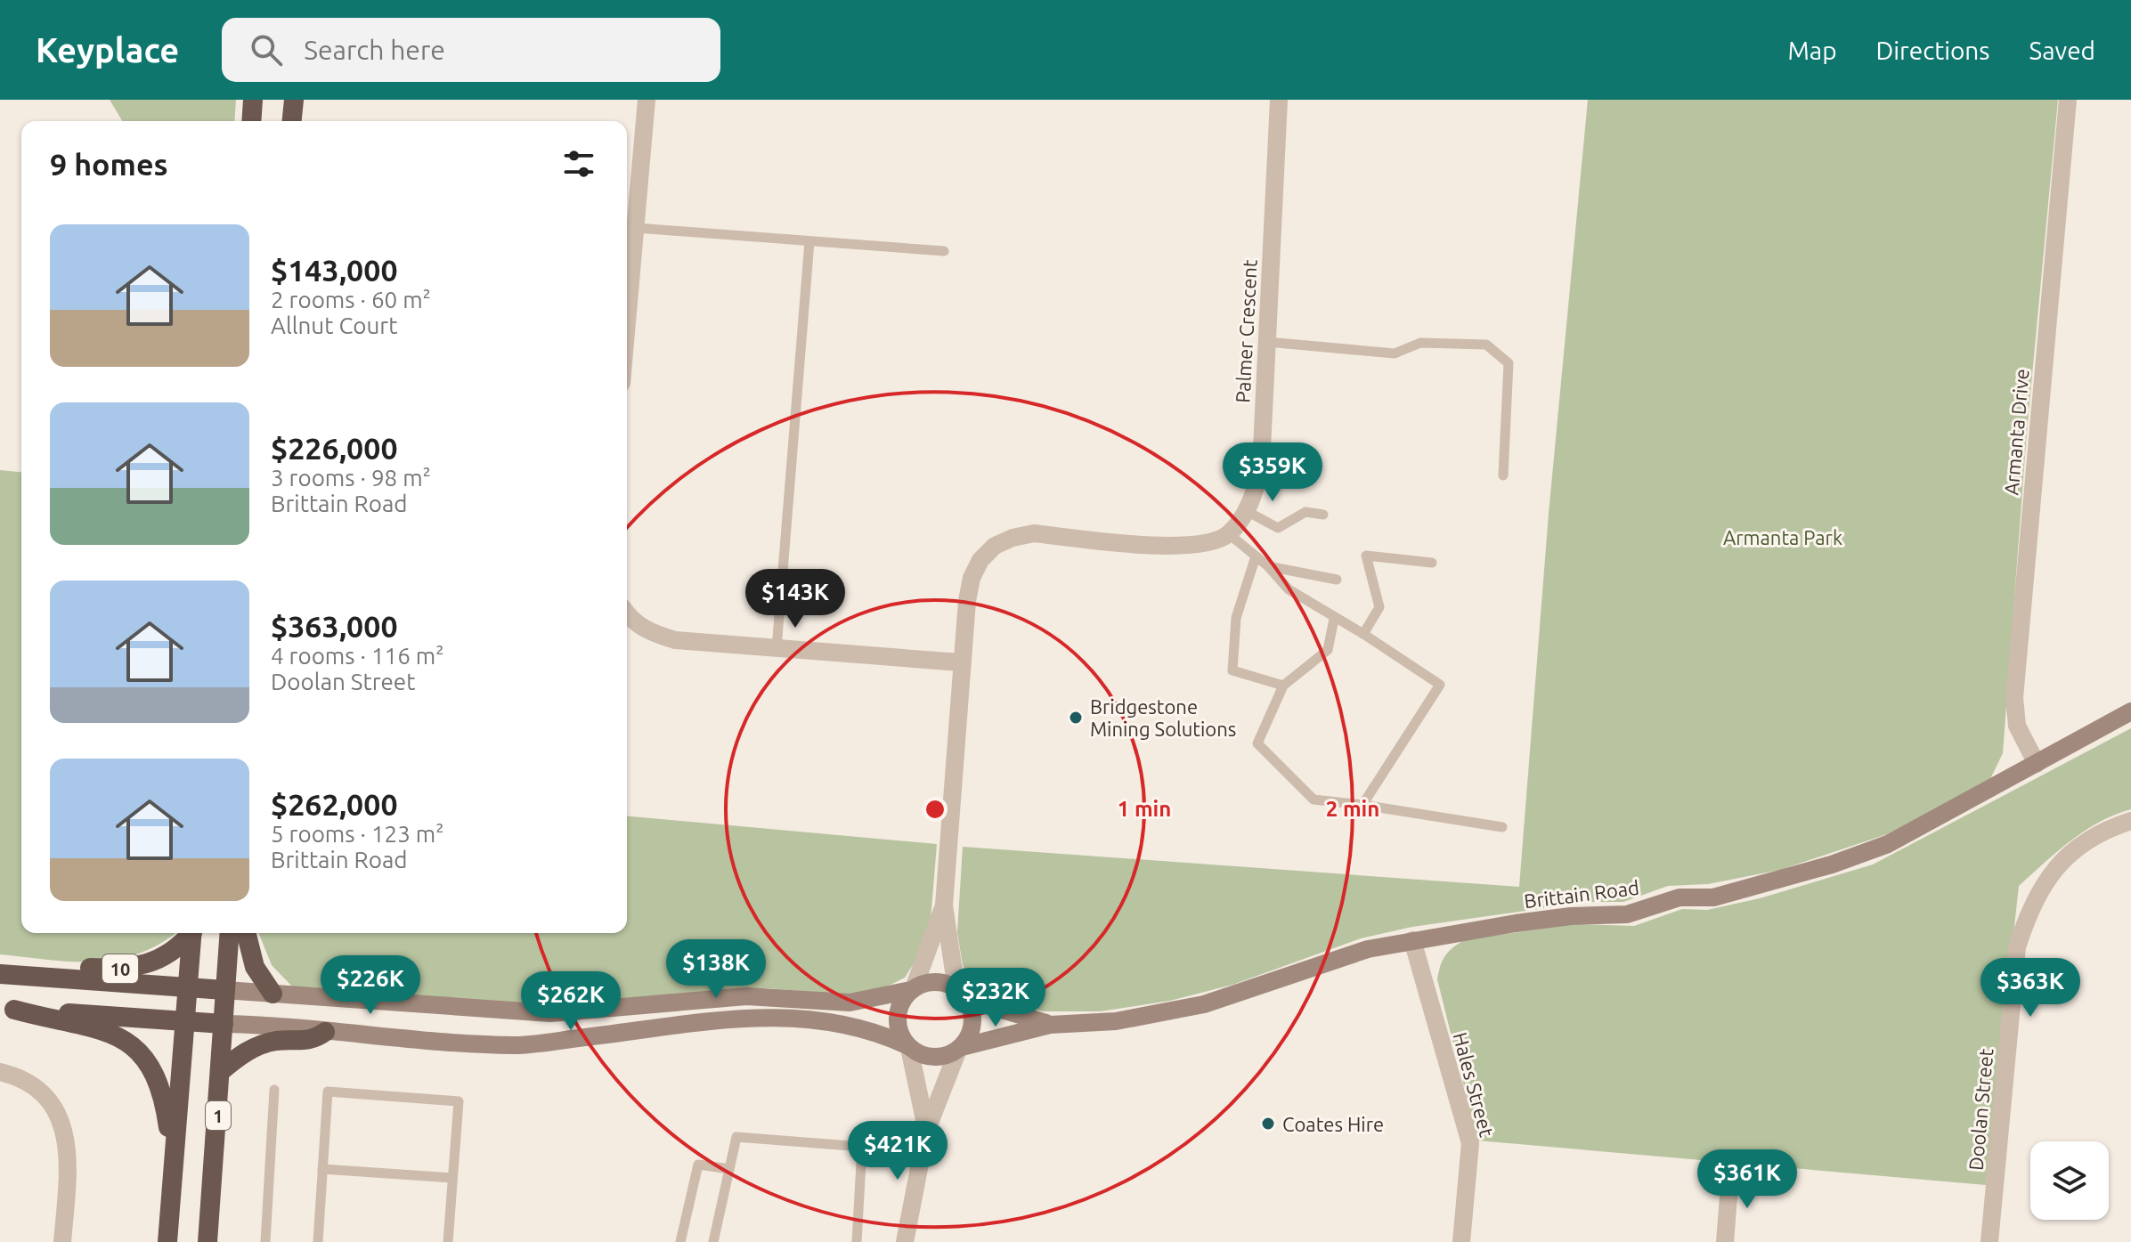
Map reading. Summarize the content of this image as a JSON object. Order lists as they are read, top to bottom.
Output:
{
  "streets": {
    "highway": ["10", "1"],
    "main road": ["Brittain Road"],
    "street": [
      "Palmer Crescent",
      "Armanta Drive",
      "Hales Street",
      "Doolan Street"
    ]
  },
  "crossings": [
    ["Armanta Drive", "Brittain Road"],
    ["Brittain Road", "Hales Street"],
    ["10", "1"]
  ],
  "parks": ["Armanta Park"],
  "places": ["Bridgestone Mining Solutions", "Coates Hire"],
  "page": {
    "header": "Keyplace",
    "search": "Search here",
    "nav": ["Map", "Directions", "Saved"],
    "heading": "9 homes",
    "list": [
      {
        "name": "$143,000",
        "note": "2 rooms · 60 m² · Allnut Court"
      },
      {
        "name": "$226,000",
        "note": "3 rooms · 98 m² · Brittain Road"
      },
      {
        "name": "$363,000",
        "note": "4 rooms · 116 m² · Doolan Street"
      },
      {
        "name": "$262,000",
        "note": "5 rooms · 123 m² · Brittain Road"
      }
    ],
    "price": [
      "$359K",
      "$143K",
      "$138K",
      "$226K",
      "$363K",
      "$232K",
      "$262K",
      "$421K",
      "$361K"
    ]
  },
  "rings": ["1 min", "2 min"]
}
